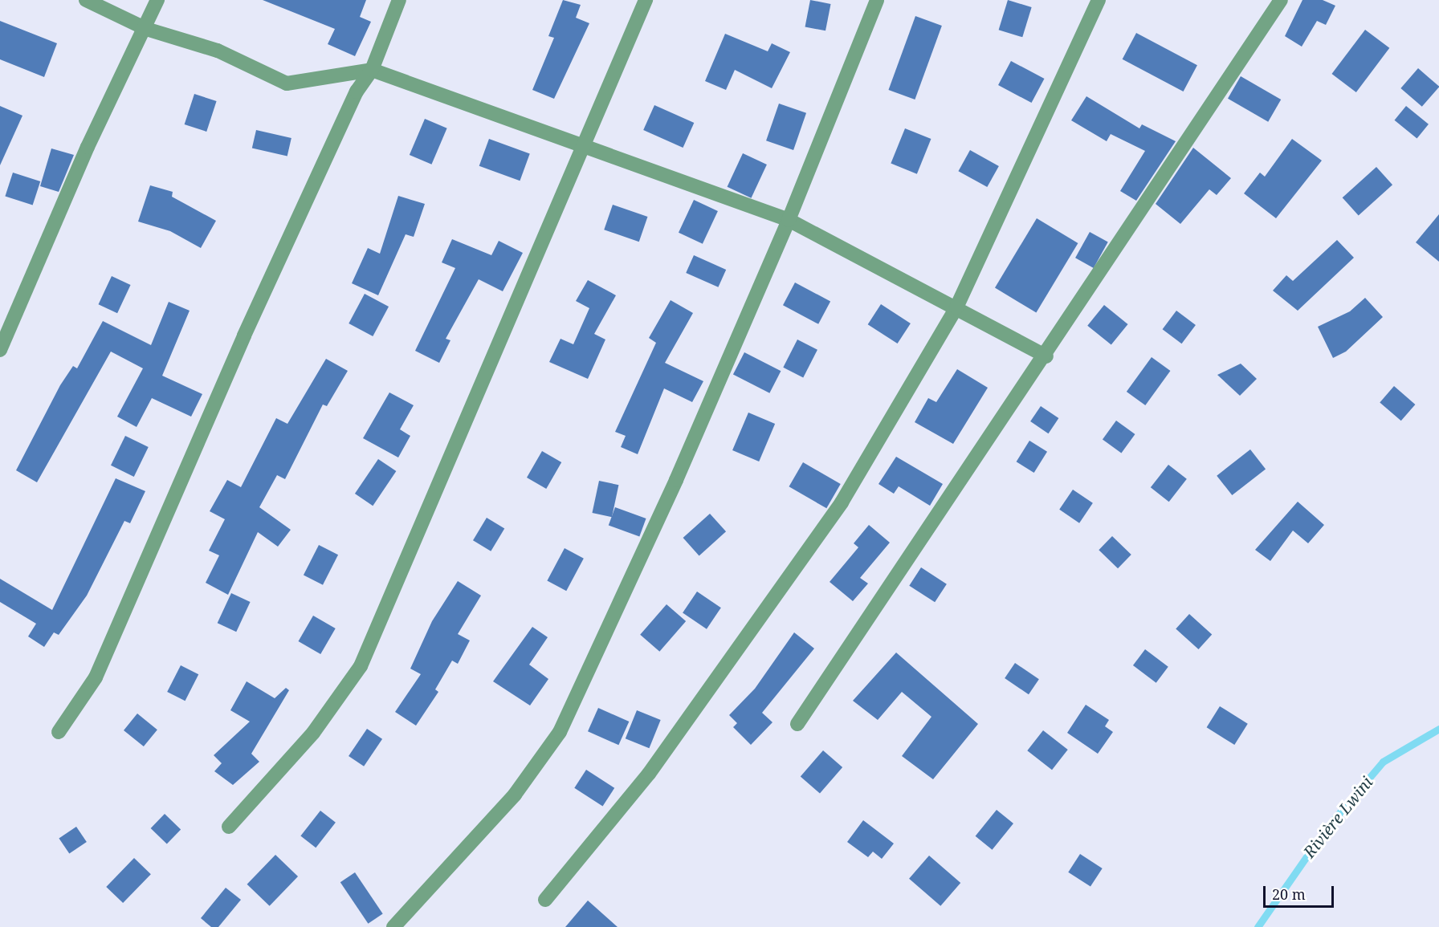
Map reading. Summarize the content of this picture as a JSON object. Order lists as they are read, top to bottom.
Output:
{
  "water": ["Rivière Lwini"],
  "scale_bar": "20 m"
}
